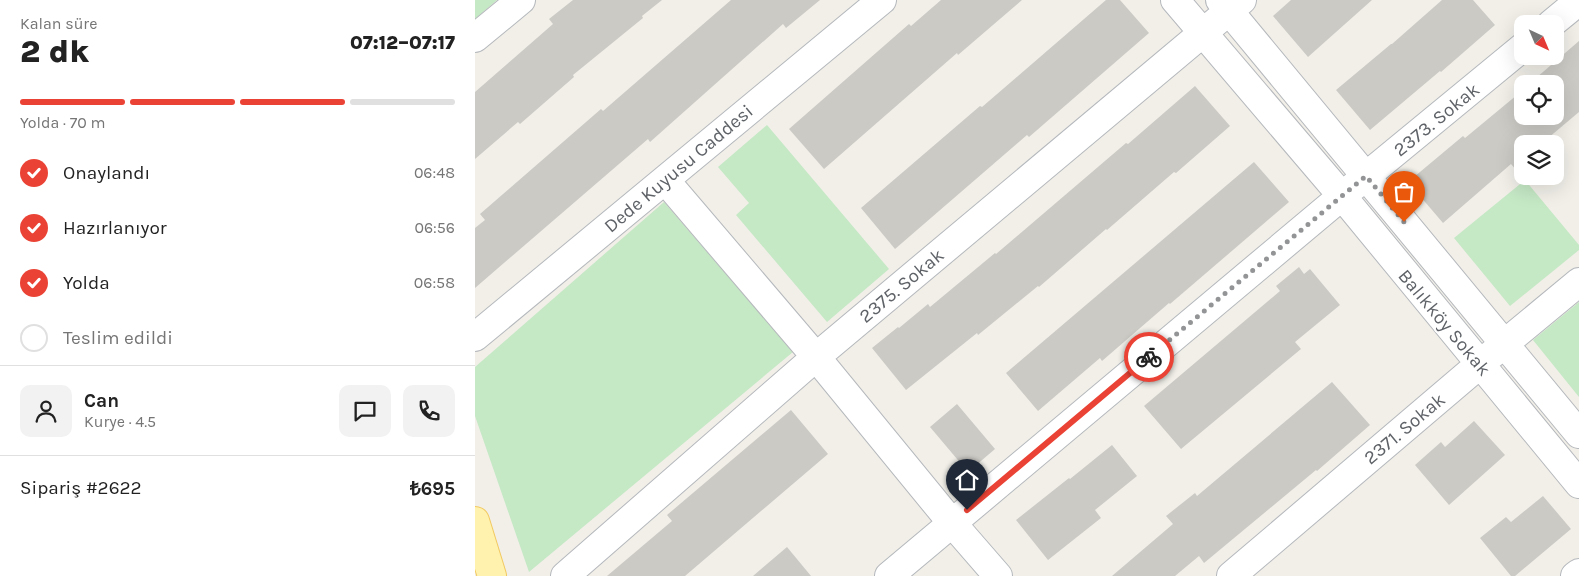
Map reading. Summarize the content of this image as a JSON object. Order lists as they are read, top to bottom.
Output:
{
  "streets": {
    "street": [
      "2373. Sokak",
      "Dede Kuyusu Caddesi",
      "2375. Sokak",
      "Balıkköy Sokak",
      "2371. Sokak"
    ]
  },
  "crossings": [
    ["2373. Sokak", "Balıkköy Sokak"],
    ["2375. Sokak", "Balıkköy Sokak"],
    ["Balıkköy Sokak", "2371. Sokak"]
  ],
  "north": "bottom right",
  "page": {
    "heading": ["2 dk", "Kalan süre", "07:12–07:17"],
    "panel": [
      "Can",
      "Kurye · 4.5",
      "Sipariş #2622",
      "₺695"
    ],
    "bar": "Yolda · 70 m",
    "list": [
      ["Onaylandı", "06:48"],
      ["Hazırlanıyor", "06:56"],
      ["Yolda", "06:58"],
      "Teslim edildi"
    ]
  }
}
